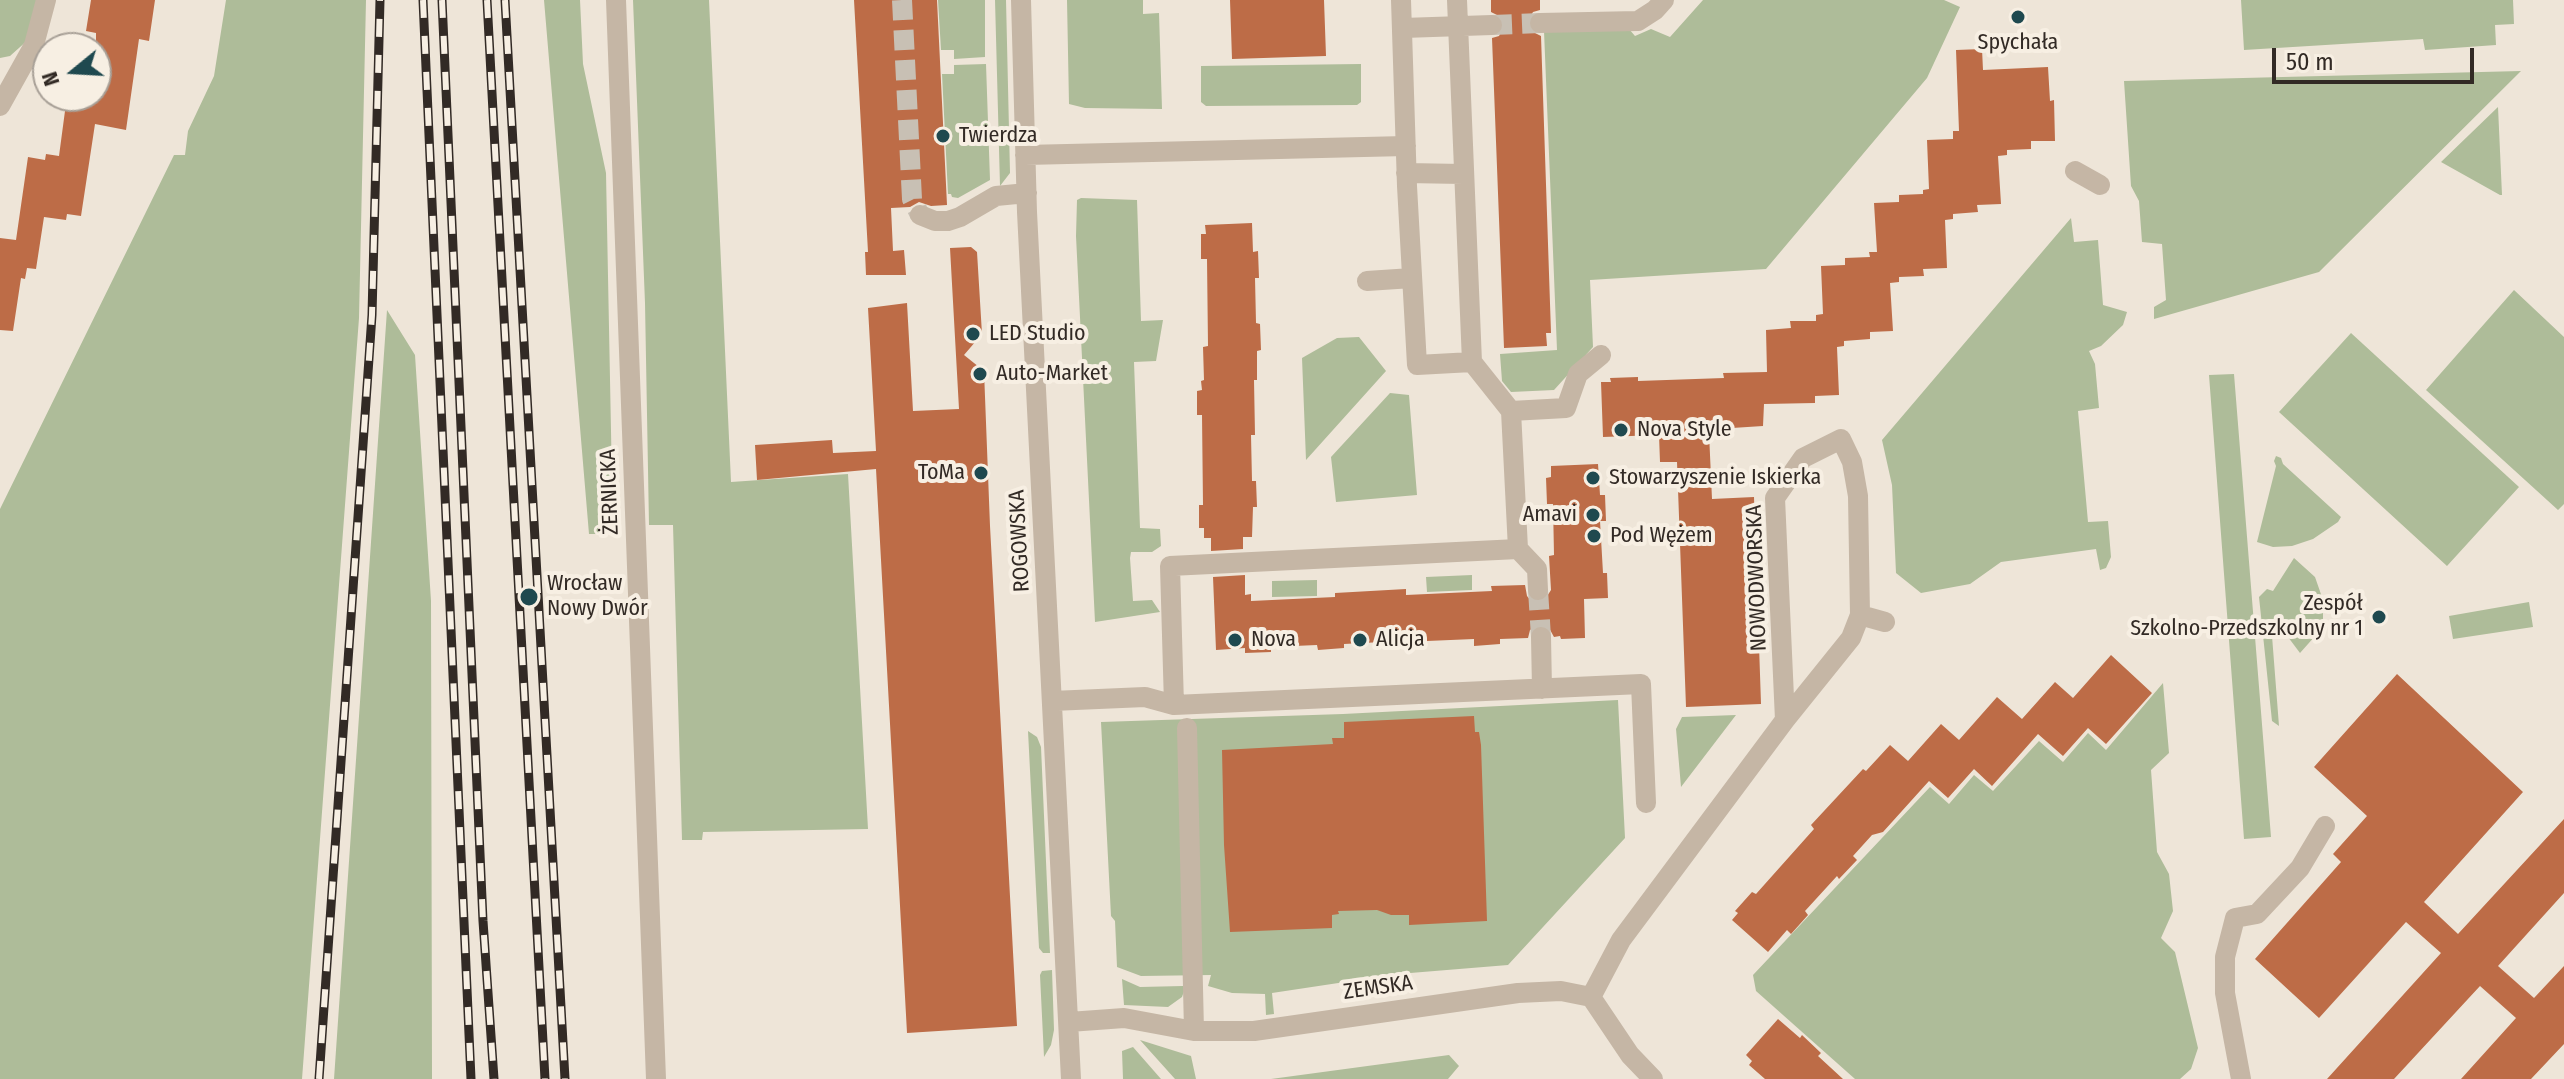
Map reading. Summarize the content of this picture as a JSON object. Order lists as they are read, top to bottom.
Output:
{
  "streets": {
    "street": [
      "ŻERNICKA",
      "ROGOWSKA",
      "NOWODWORSKA",
      "ZEMSKA"
    ]
  },
  "crossings": [
    ["ROGOWSKA", "ZEMSKA"],
    ["NOWODWORSKA", "ZEMSKA"]
  ],
  "places": [
    "Spychała",
    "Twierdza",
    "LED Studio",
    "Auto-Market",
    "Nova Style",
    "ToMa",
    "Stowarzyszenie Iskierka",
    "Amavi",
    "Pod Wężem",
    "Wrocław Nowy Dwór",
    "Zespół Szkolno-Przedszkolny nr 1",
    "Nova",
    "Alicja"
  ],
  "scale_bar": "50 m",
  "north": "left"
}
